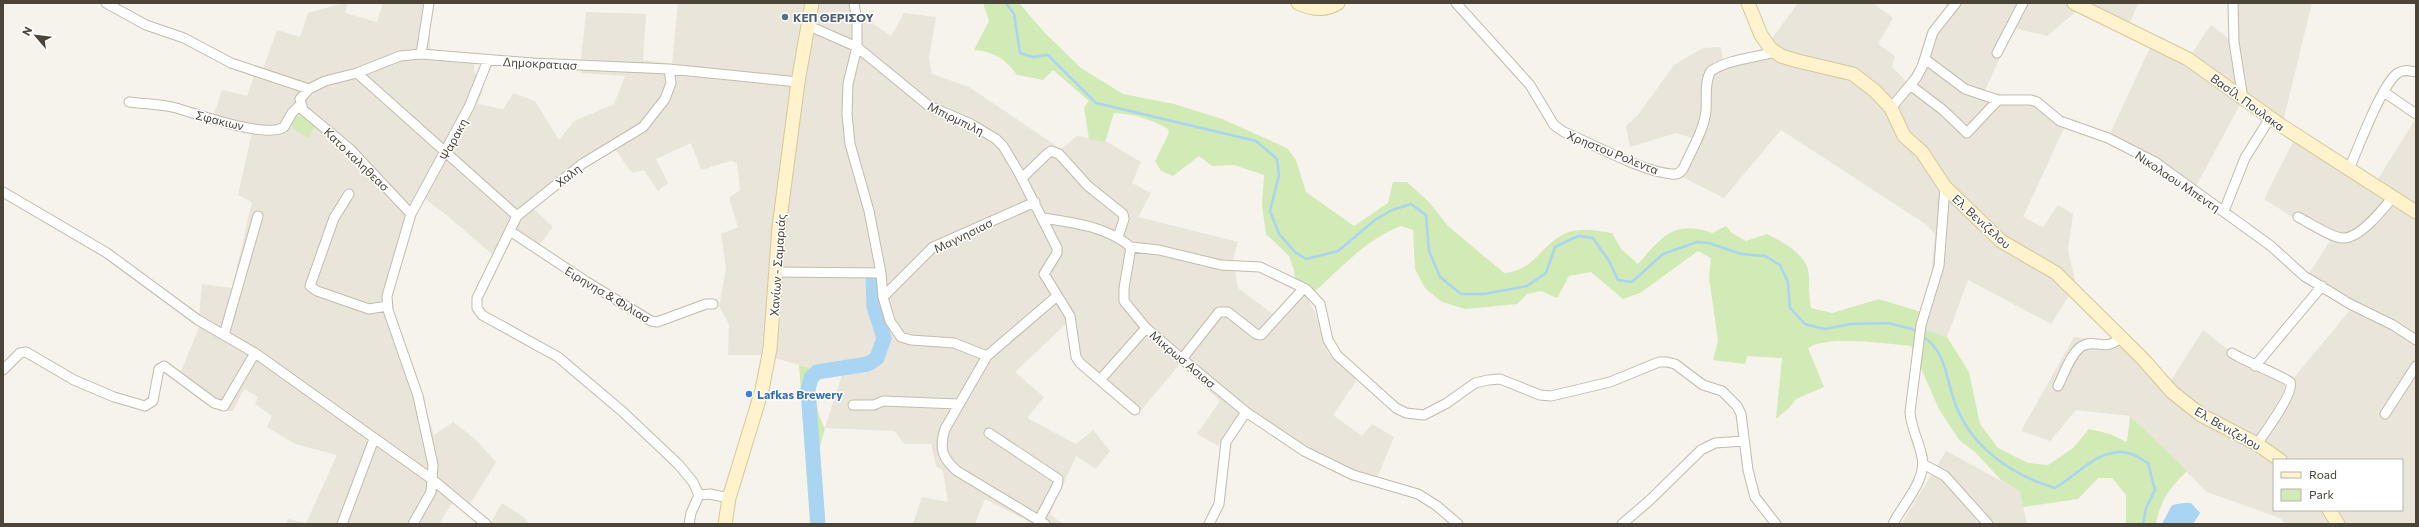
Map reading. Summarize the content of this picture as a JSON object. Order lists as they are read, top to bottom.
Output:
{
  "streets": {
    "main road": ["Βασίλ. Πουλακα", "Ελ. Βενιζελου", "Χανίων - Σαμαριάς"],
    "street": [
      "Δημοκρατιασ",
      "Μπιρμπιλη",
      "Σφακιων",
      "Ψαρακη",
      "Χρηστου Ρολεντα",
      "Κατο καληθεασ",
      "Χαλη",
      "Νικολαου Μπεντη",
      "Μαγνησιασ",
      "Ειρηνησ & Φιλιασ",
      "Μικρωσ Ασιασ"
    ]
  },
  "crossings": [
    ["Δημοκρατιασ", "Ψαρακη"],
    ["Δημοκρατιασ", "Χαλη"],
    ["Δημοκρατιασ", "Χανίων - Σαμαριάς"],
    ["Μπιρμπιλη", "Μαγνησιασ"],
    ["Μπιρμπιλη", "Χανίων - Σαμαριάς"],
    ["Σφακιων", "Κατο καληθεασ"],
    ["Ψαρακη", "Κατο καληθεασ"],
    ["Χρηστου Ρολεντα", "Ελ. Βενιζελου"],
    ["Χαλη", "Ειρηνησ & Φιλιασ"]
  ],
  "places": ["ΚΕΠ ΘΕΡΙΣΟΥ", "Lafkas Brewery"],
  "legend": ["Road", "Park"],
  "north": "top left"
}
